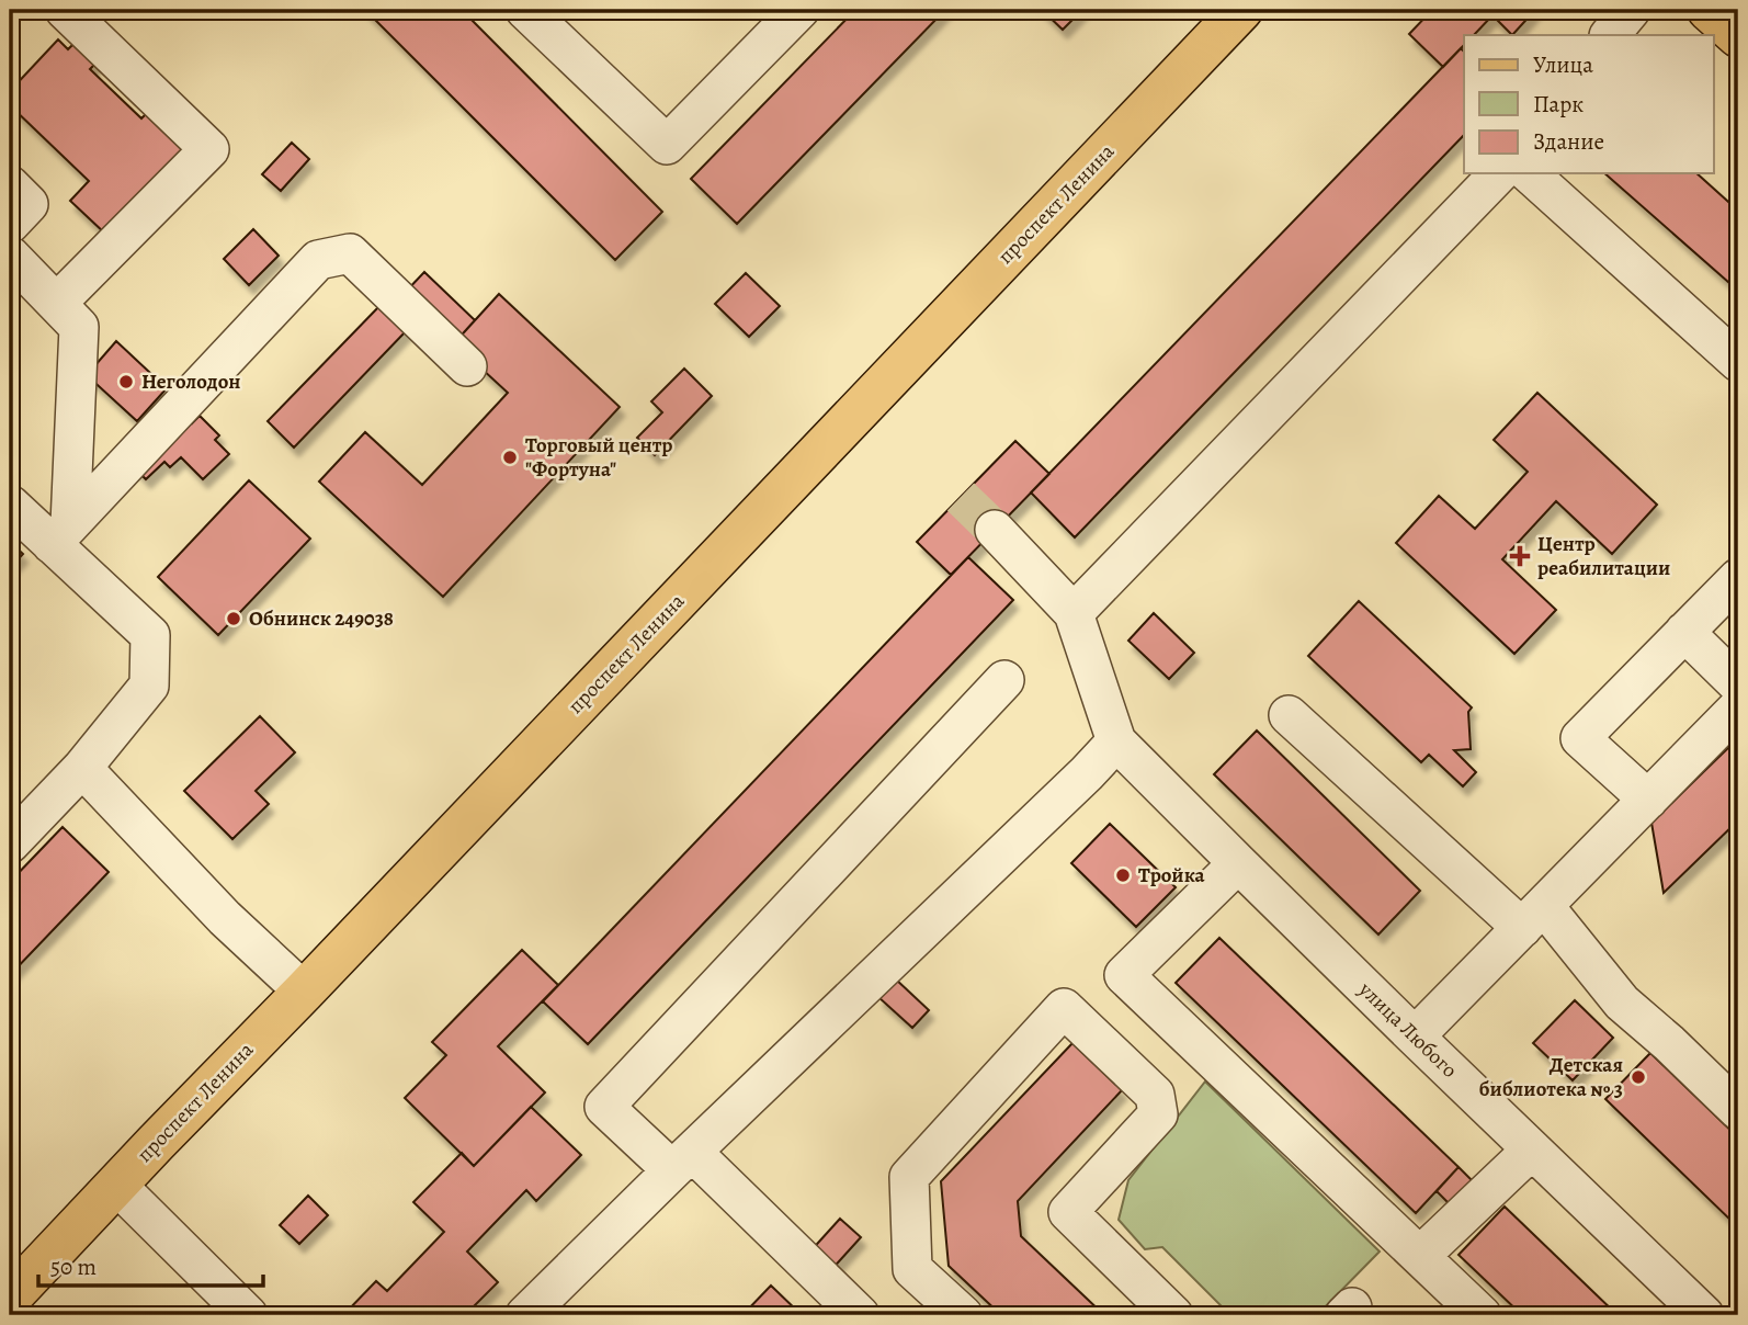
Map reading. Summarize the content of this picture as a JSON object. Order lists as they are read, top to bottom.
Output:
{
  "streets": {
    "main road": ["проспект Ленина"],
    "street": ["улица Любого"]
  },
  "places": {
    "other": [
      "Неголодон",
      "Торговый центр \"Фортуна\"",
      "Обнинск 249038",
      "Тройка",
      "Детская библиотека № 3"
    ],
    "health": ["Центр реабилитации"]
  },
  "legend": ["Улица", "Парк", "Здание"],
  "scale_bar": "50 m"
}
